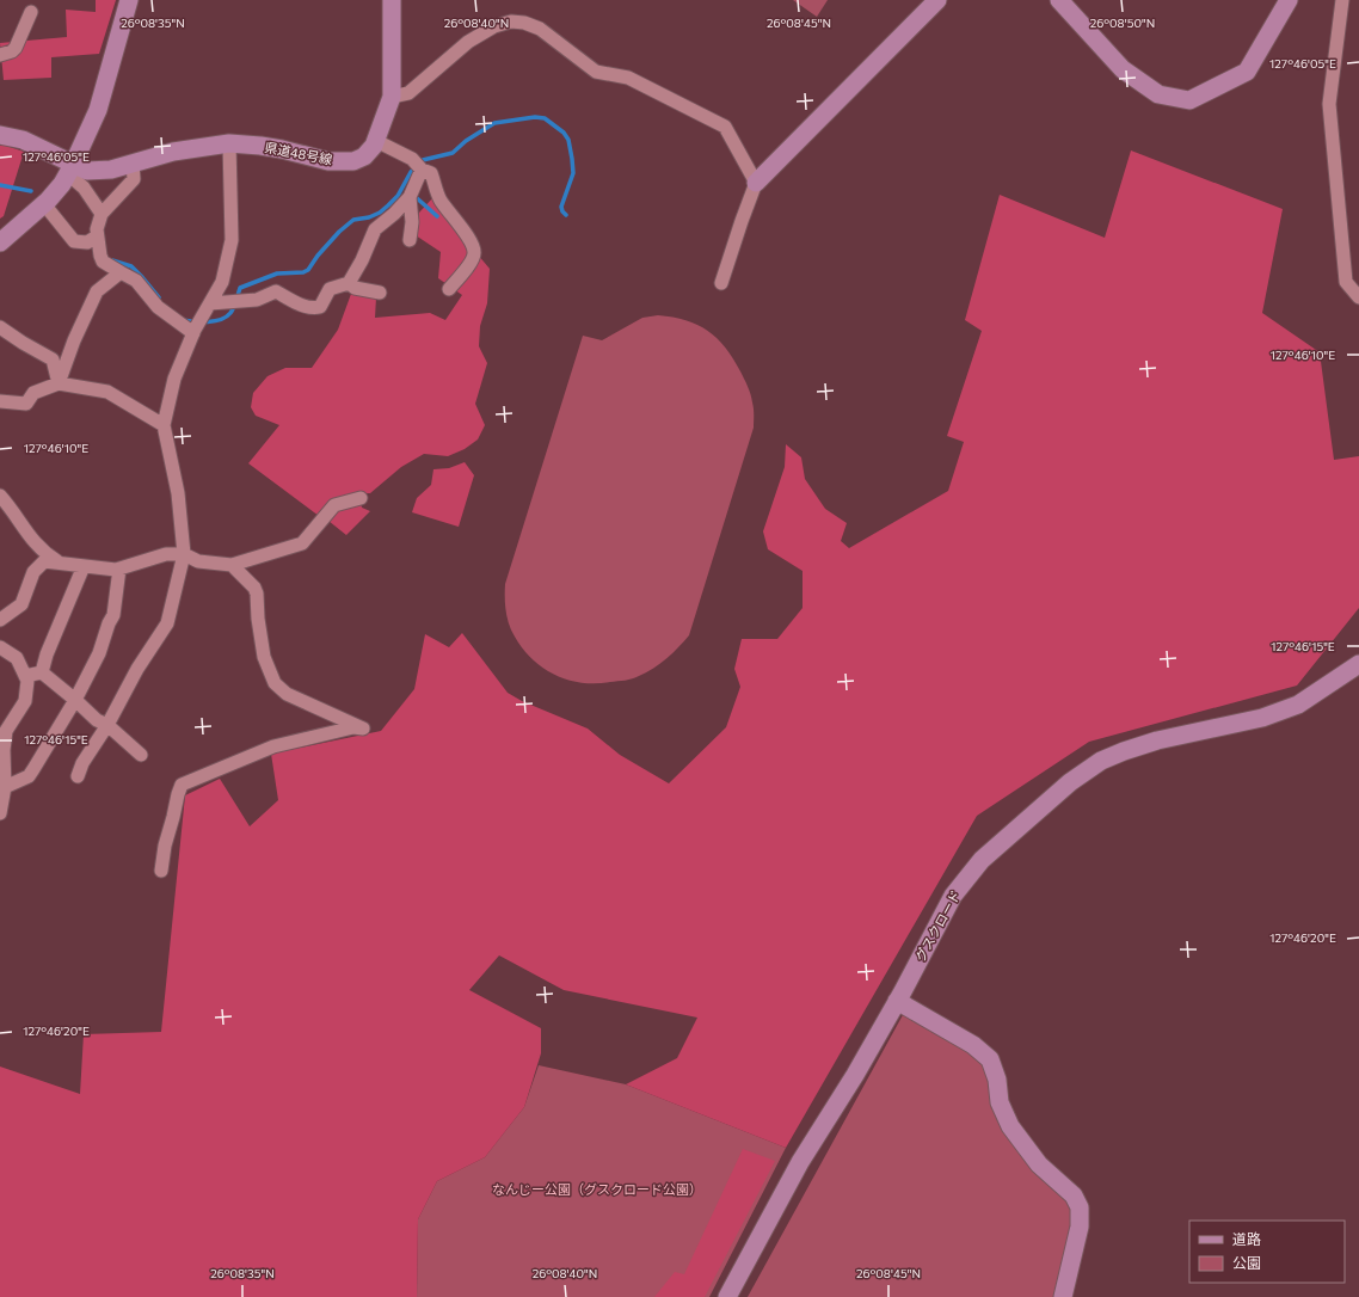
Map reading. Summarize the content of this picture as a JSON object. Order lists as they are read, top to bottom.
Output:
{
  "streets": {
    "street": ["県道48号線", "グスクロード"]
  },
  "parks": ["なんじー公園（グスクロード公園）"],
  "legend": ["道路", "公園"],
  "coordinates": [
    "26°08'35\"N",
    "26°08'40\"N",
    "26°08'45\"N",
    "26°08'50\"N",
    "127°46'05\"E",
    "127°46'10\"E",
    "127°46'15\"E",
    "127°46'20\"E"
  ]
}
